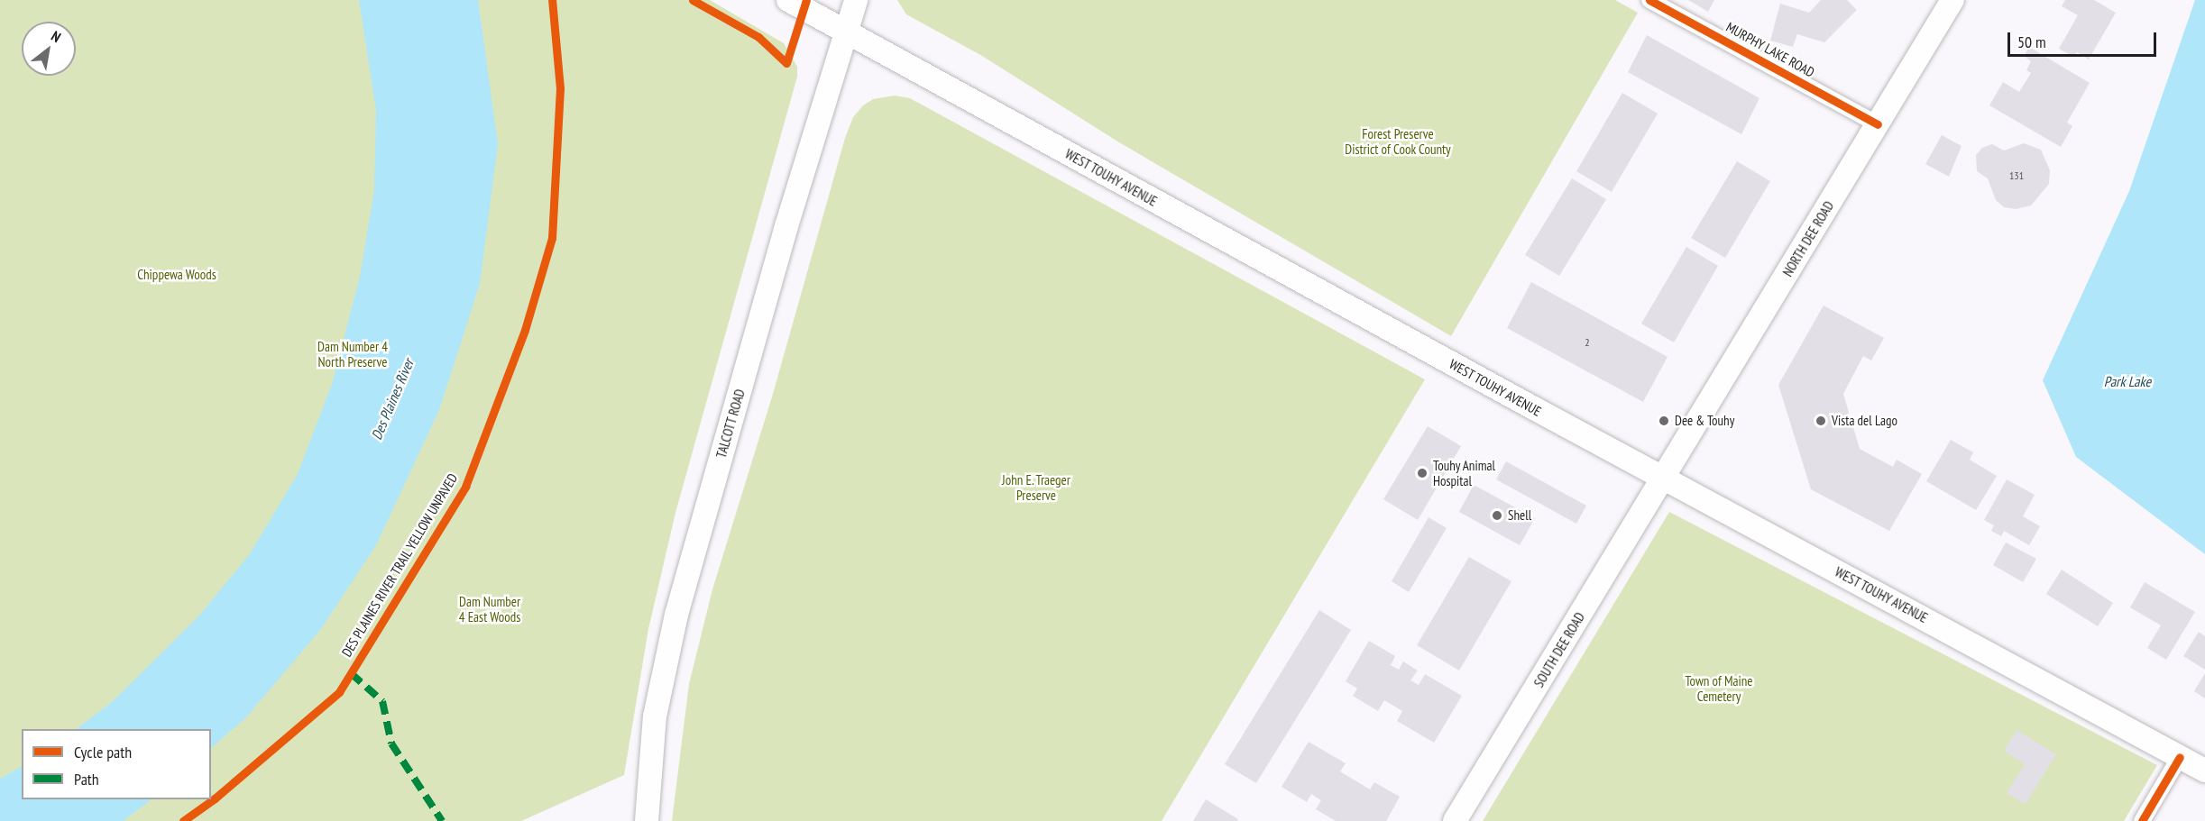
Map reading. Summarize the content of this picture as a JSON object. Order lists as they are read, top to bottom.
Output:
{
  "streets": {
    "main road": [
      "WEST TOUHY AVENUE",
      "NORTH DEE ROAD",
      "TALCOTT ROAD",
      "SOUTH DEE ROAD"
    ],
    "street": ["MURPHY LAKE ROAD"],
    "cycle path": ["DES PLAINES RIVER TRAIL YELLOW UNPAVED"]
  },
  "crossings": [
    ["MURPHY LAKE ROAD", "NORTH DEE ROAD"],
    ["WEST TOUHY AVENUE", "NORTH DEE ROAD"],
    ["WEST TOUHY AVENUE", "TALCOTT ROAD"],
    ["WEST TOUHY AVENUE", "SOUTH DEE ROAD"],
    ["NORTH DEE ROAD", "SOUTH DEE ROAD"]
  ],
  "water": ["Park Lake", "Des Plaines River"],
  "parks": [
    "Forest Preserve District of Cook County",
    "Chippewa Woods",
    "Dam Number 4 North Preserve",
    "John E. Traeger Preserve",
    "Dam Number 4 East Woods",
    "Town of Maine Cemetery"
  ],
  "places": [
    "Dee & Touhy",
    "Vista del Lago",
    "Touhy Animal Hospital",
    "Shell"
  ],
  "house_numbers": ["131", "2"],
  "legend": ["Cycle path", "Path"],
  "scale_bar": "50 m",
  "north": "top right"
}
